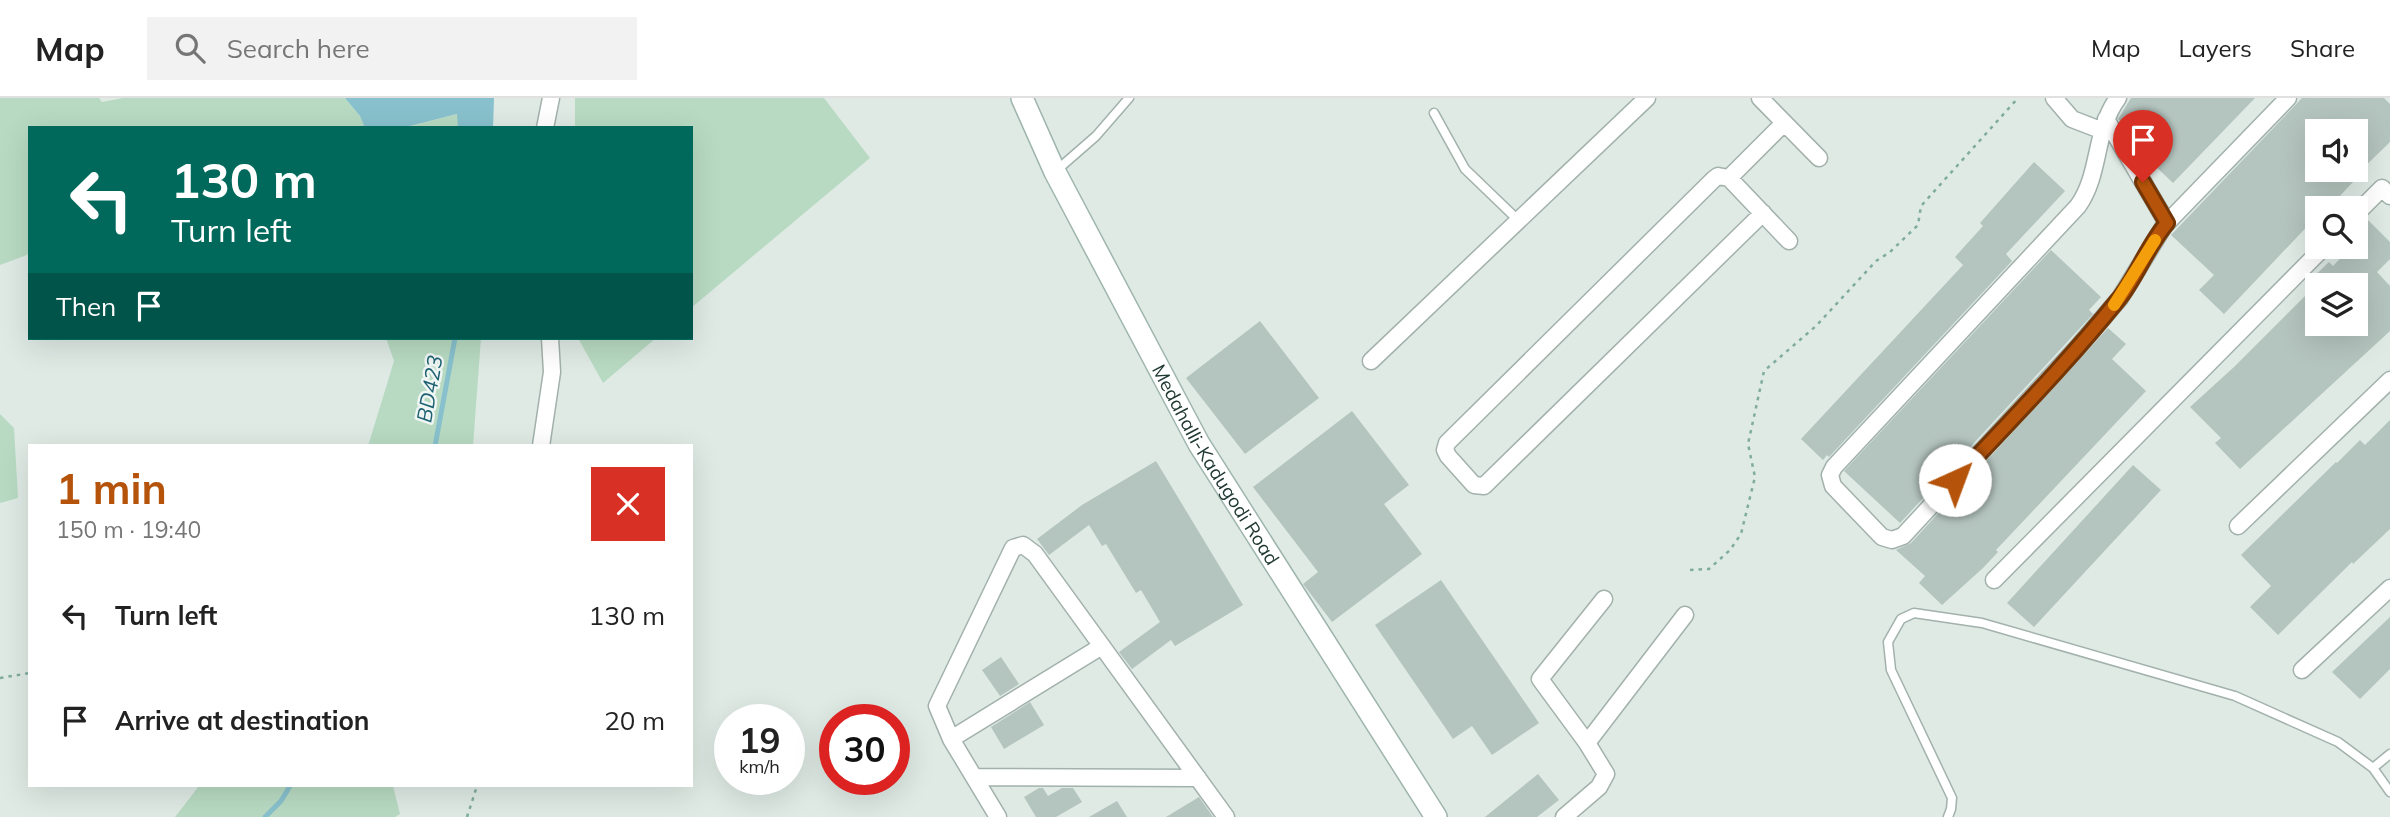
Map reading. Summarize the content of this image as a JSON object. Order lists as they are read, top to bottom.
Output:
{
  "streets": {
    "street": ["Medahalli-Kadugodi Road"]
  },
  "water": ["BD423"],
  "page": {
    "header": "Map",
    "search": "Search here",
    "nav": ["Map", "Layers", "Share"],
    "turn": ["130 m", "Turn left"],
    "then": "Then",
    "heading": ["1 min", "150 m · 19:40"],
    "list": [
      {
        "name": "Turn left",
        "value": "130 m"
      },
      {
        "name": "Arrive at destination",
        "value": "20 m"
      }
    ],
    "speed": "19 km/h",
    "limit": "30"
  }
}
